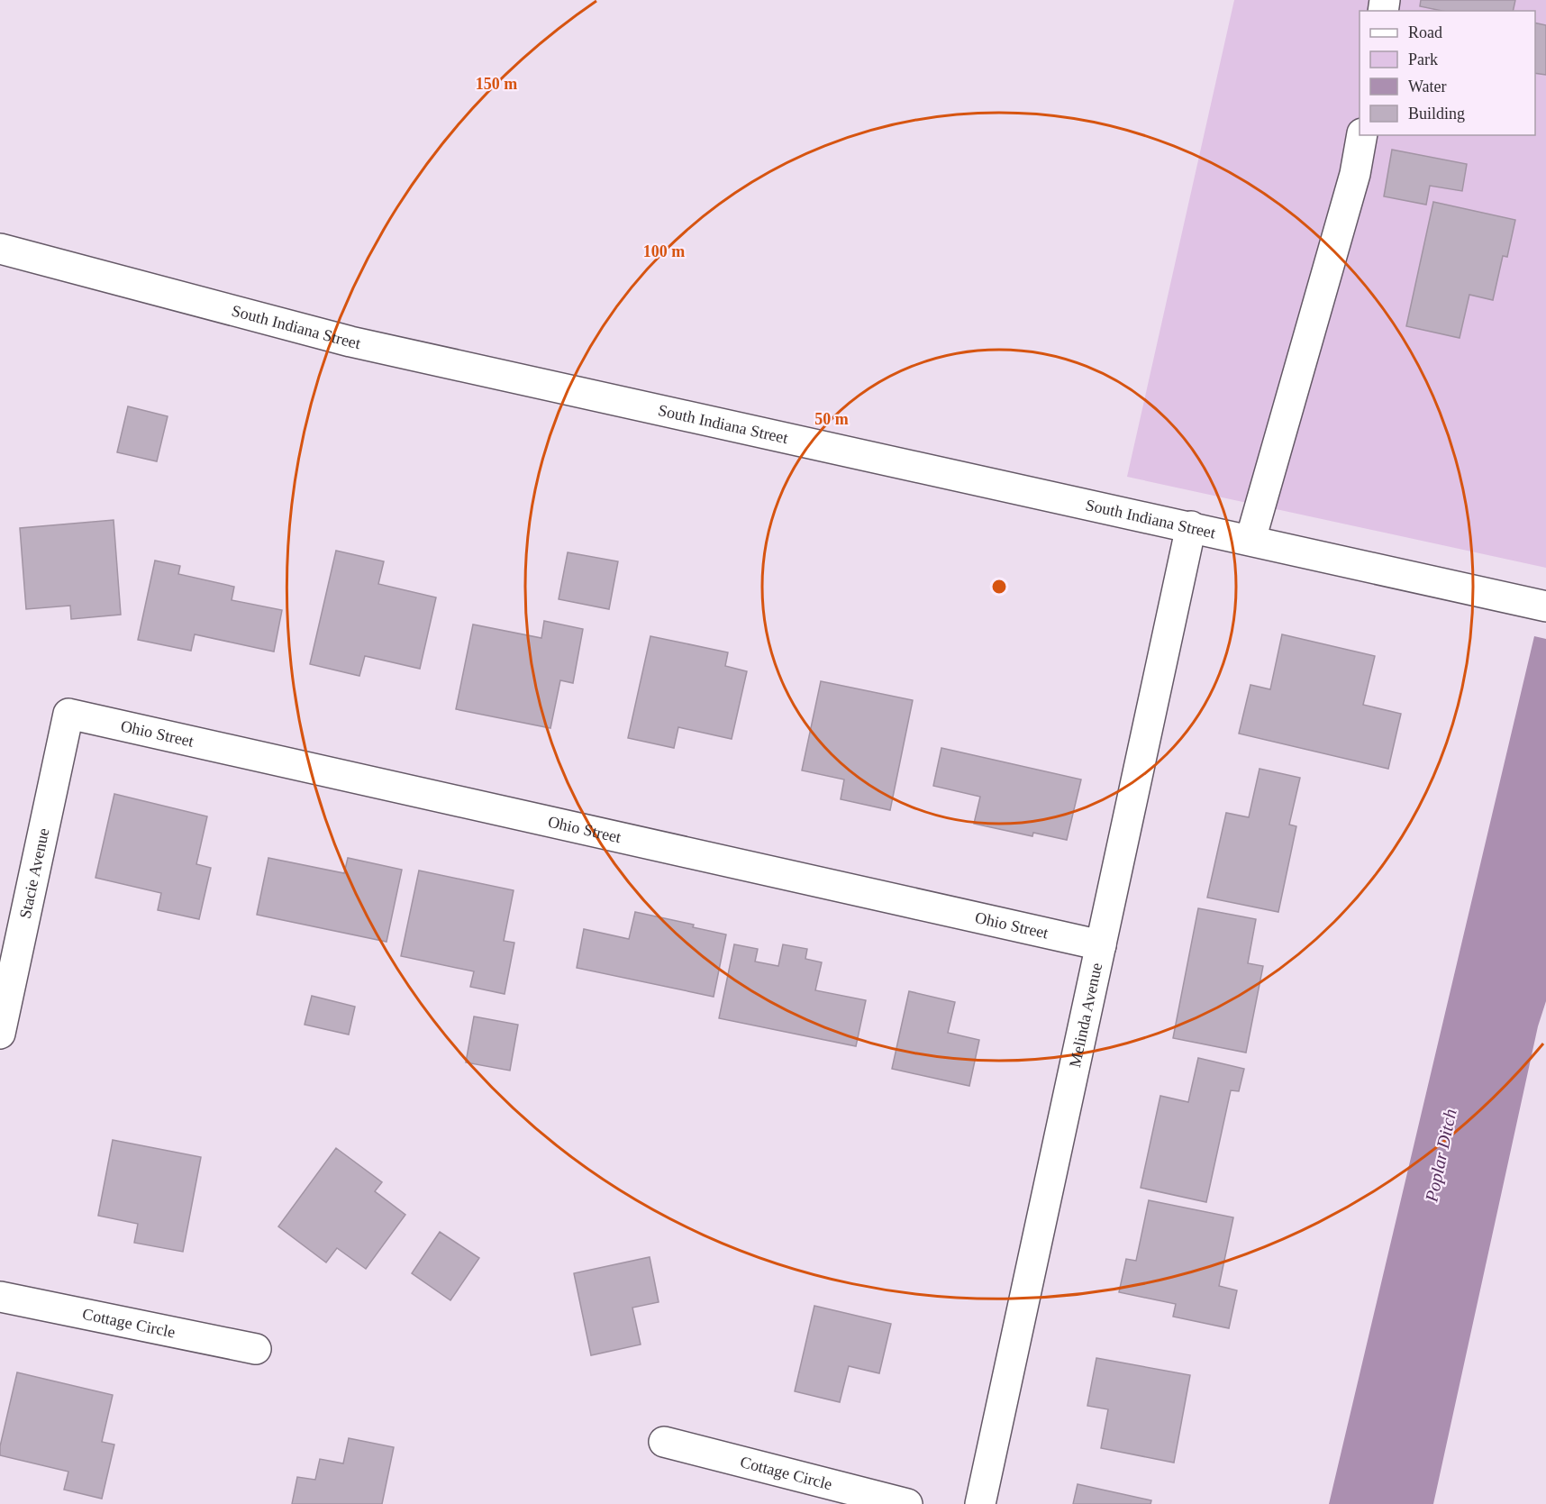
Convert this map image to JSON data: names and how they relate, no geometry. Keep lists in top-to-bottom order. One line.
{"streets":{"street":["South Indiana Street","Ohio Street","Stacie Avenue","Melinda Avenue","Cottage Circle"]},"crossings":[["South Indiana Street","Melinda Avenue"],["Ohio Street","Stacie Avenue"],["Ohio Street","Melinda Avenue"]],"water":["Poplar Ditch"],"legend":["Road","Park","Water","Building"],"rings":["150 m","100 m","50 m"]}
